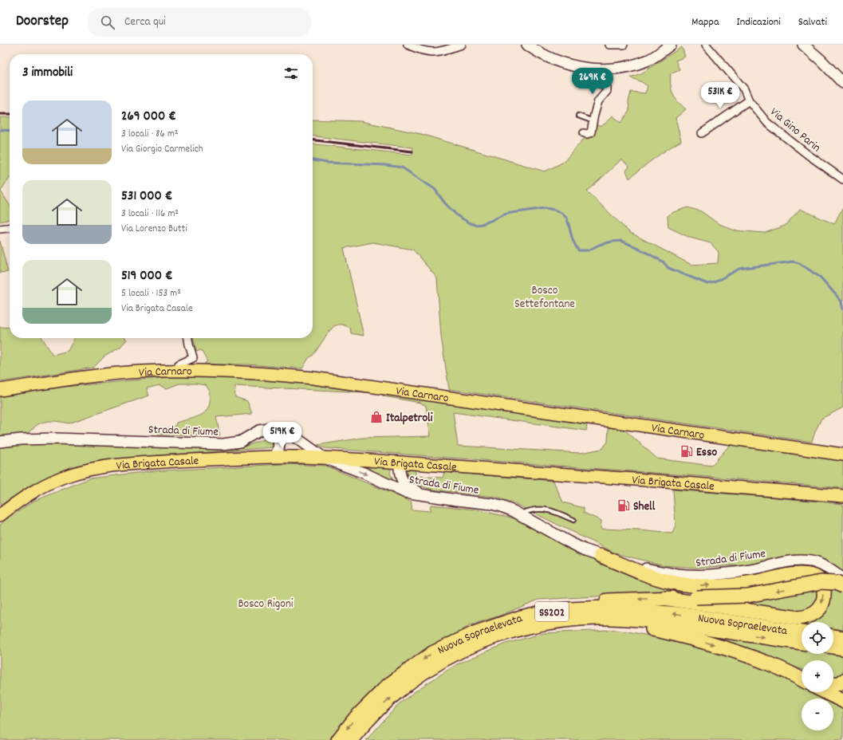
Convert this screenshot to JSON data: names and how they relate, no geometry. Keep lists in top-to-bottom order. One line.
{"streets":{"highway":["SS202","Nuova Sopraelevata"],"main road":["Via Carnaro","Strada di Fiume","Via Brigata Casale"],"street":["Via Gino Parin"]},"crossings":[["Strada di Fiume","Via Brigata Casale"]],"parks":["Bosco Settefontane","Bosco Rigoni"],"places":{"shop":["Italpetroli"],"fuel station":["Esso","Shell"]},"page":{"header":"Doorstep","search":"Cerca qui","nav":["Mappa","Indicazioni","Salvati"],"heading":"3 immobili","price":["269K €","531K €","519K €"],"list":[{"name":"269 000 €","note":"3 locali · 86 m² · Via Giorgio Carmelich"},{"name":"531 000 €","note":"3 locali · 116 m² · Via Lorenzo Butti"},{"name":"519 000 €","note":"5 locali · 153 m² · Via Brigata Casale"}],"map_buttons":["+","−"]}}
